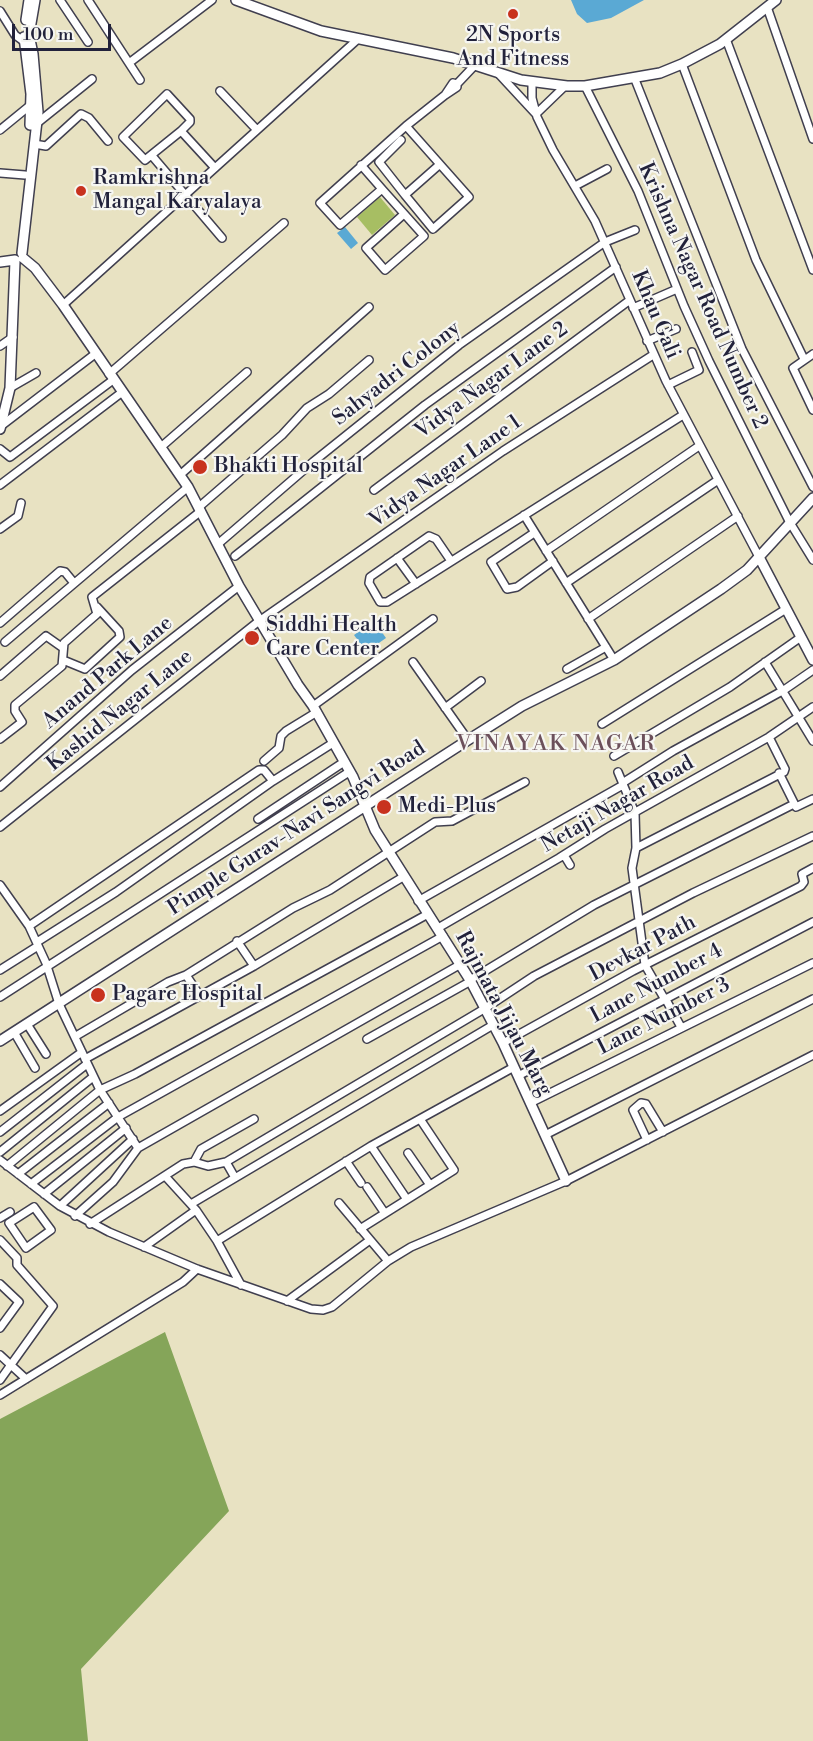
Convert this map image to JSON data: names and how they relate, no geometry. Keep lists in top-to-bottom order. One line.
{"streets":{"street":["Krishna Nagar Road Number 2","Khau Gali","Sahyadri Colony","Vidya Nagar Lane 2","Vidya Nagar Lane 1","Anand Park Lane","Kashid Nagar Lane","Netaji Nagar Road","Pimple Gurav-Navi Sangvi Road","Devkar Path","Lane Number 4","Rajmata Jijau Marg","Lane Number 3"]},"crossings":[["Krishna Nagar Road Number 2","Pimple Gurav-Navi Sangvi Road"],["Khau Gali","Sahyadri Colony"],["Khau Gali","Vidya Nagar Lane 2"],["Khau Gali","Vidya Nagar Lane 1"],["Khau Gali","Pimple Gurav-Navi Sangvi Road"],["Vidya Nagar Lane 1","Kashid Nagar Lane"],["Vidya Nagar Lane 1","Rajmata Jijau Marg"],["Kashid Nagar Lane","Rajmata Jijau Marg"],["Netaji Nagar Road","Rajmata Jijau Marg"],["Pimple Gurav-Navi Sangvi Road","Rajmata Jijau Marg"],["Devkar Path","Rajmata Jijau Marg"],["Lane Number 4","Rajmata Jijau Marg"],["Rajmata Jijau Marg","Lane Number 3"]],"districts":["VINAYAK NAGAR"],"places":["2N Sports And Fitness","Ramkrishna Mangal Karyalaya","Bhakti Hospital","Siddhi Health Care Center","Medi-Plus","Pagare Hospital"],"scale_bar":"100 m"}
